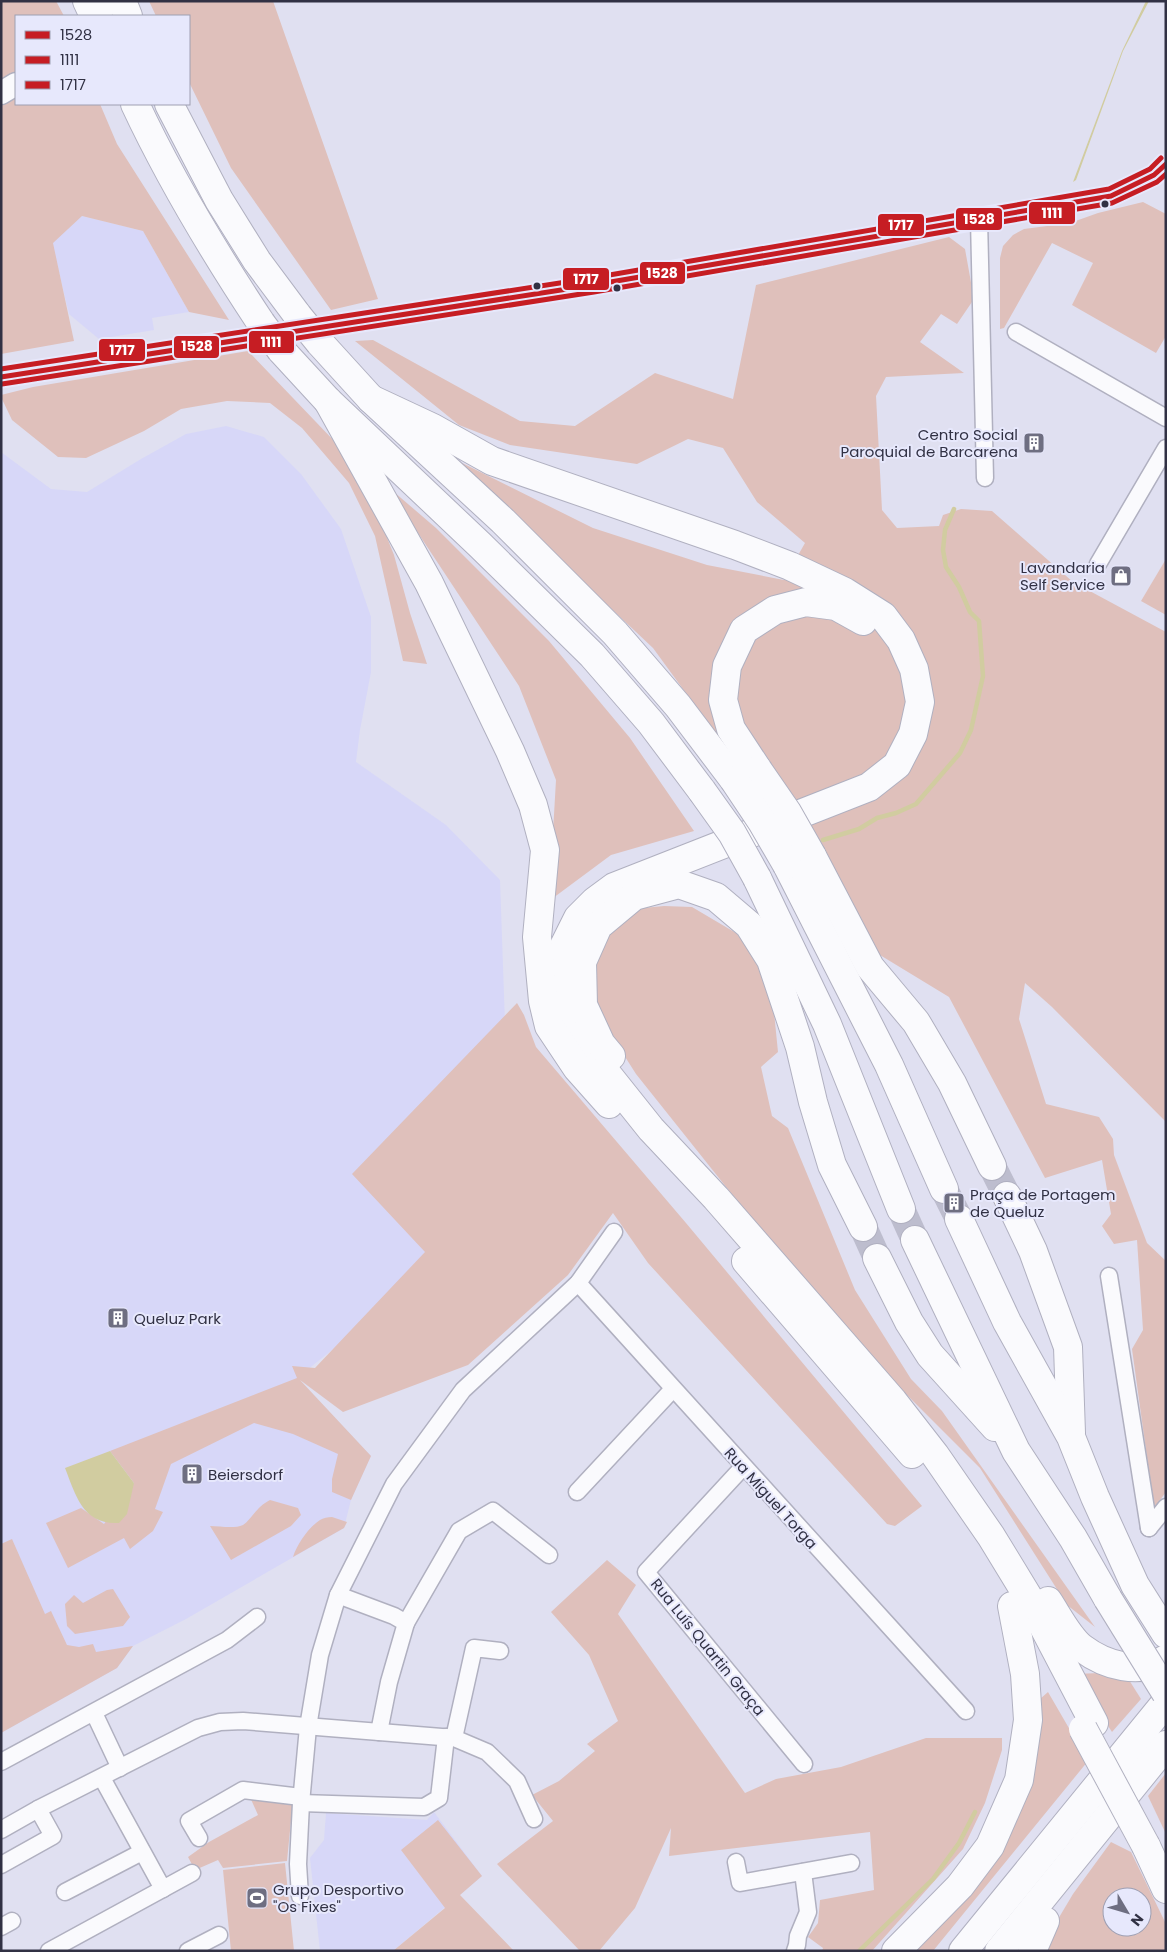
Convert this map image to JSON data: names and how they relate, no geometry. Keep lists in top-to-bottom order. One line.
{"streets":{"street":["Rua Miguel Torga","Rua Luís Quartin Graça"]},"crossings":[["Rua Miguel Torga","Rua Luís Quartin Graça"]],"places":{"building":["Centro Social Paroquial de Barcarena","Praça de Portagem de Queluz","Queluz Park","Beiersdorf"],"shop":["Lavandaria Self Service"],"sports":["Grupo Desportivo \"Os Fixes\""]},"lines":["transit line 1717","transit line 1528","transit line 1111"],"legend":["1528","1111","1717"],"north":"bottom right"}
